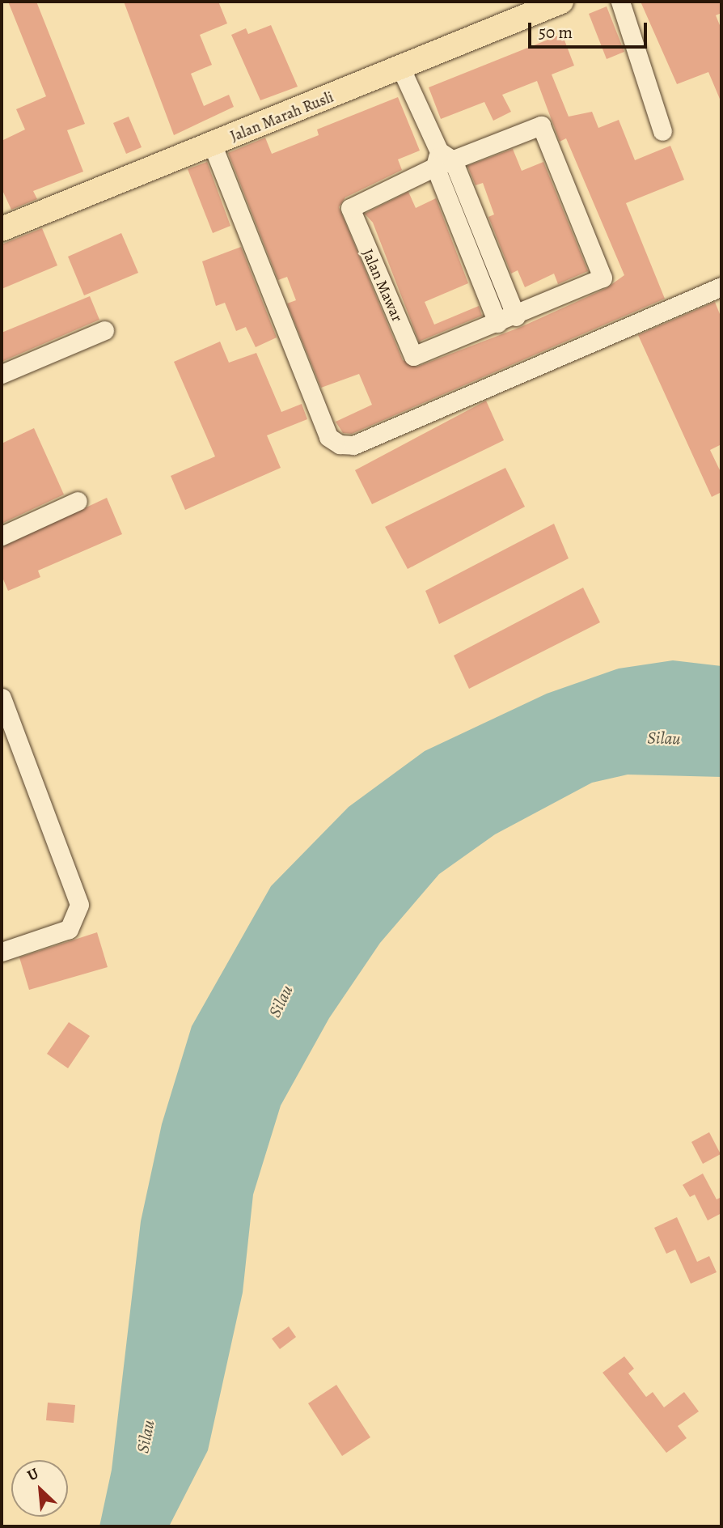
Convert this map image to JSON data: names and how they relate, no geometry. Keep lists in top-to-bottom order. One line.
{"streets":{"main road":["Jalan Marah Rusli"],"street":["Jalan Mawar"]},"water":["Silau"],"scale_bar":"50 m","north":"top left"}
